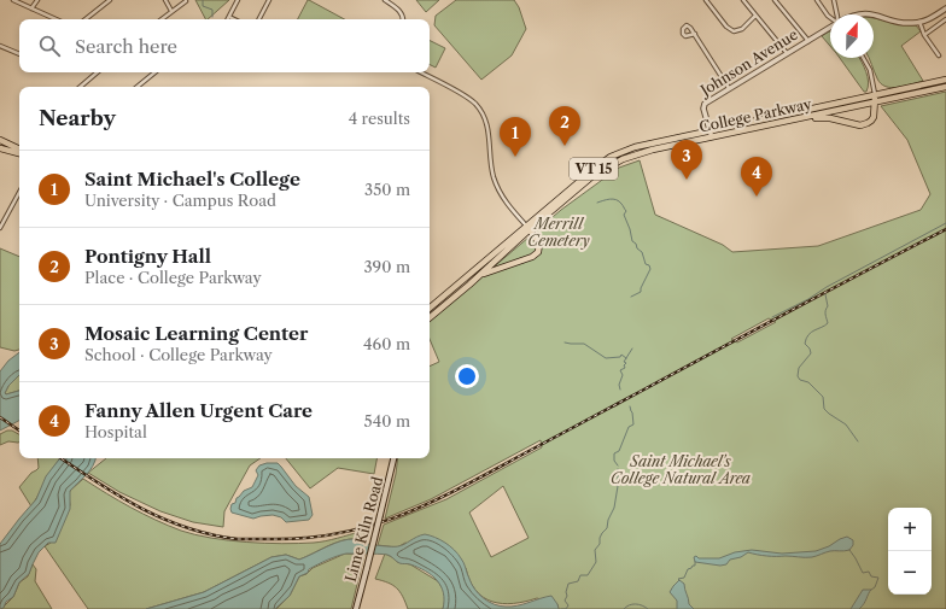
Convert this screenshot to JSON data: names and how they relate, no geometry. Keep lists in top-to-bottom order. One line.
{"streets":{"main road":["College Parkway","VT 15","Lime Kiln Road"],"street":["Johnson Avenue"]},"crossings":[["Johnson Avenue","College Parkway"]],"parks":["Merrill Cemetery","Saint Michael's College Natural Area"],"north":"top","page":{"search":"Search here","heading":["Nearby","4 results"],"pins":["2","1","3","4"],"list":[{"mark":"1","name":"Saint Michael's College","note":"University · Campus Road","value":"350 m"},{"mark":"2","name":"Pontigny Hall","note":"Place · College Parkway","value":"390 m"},{"mark":"3","name":"Mosaic Learning Center","note":"School · College Parkway","value":"460 m"},{"mark":"4","name":"Fanny Allen Urgent Care","note":"Hospital","value":"540 m"}],"map_buttons":["+","−"]}}
